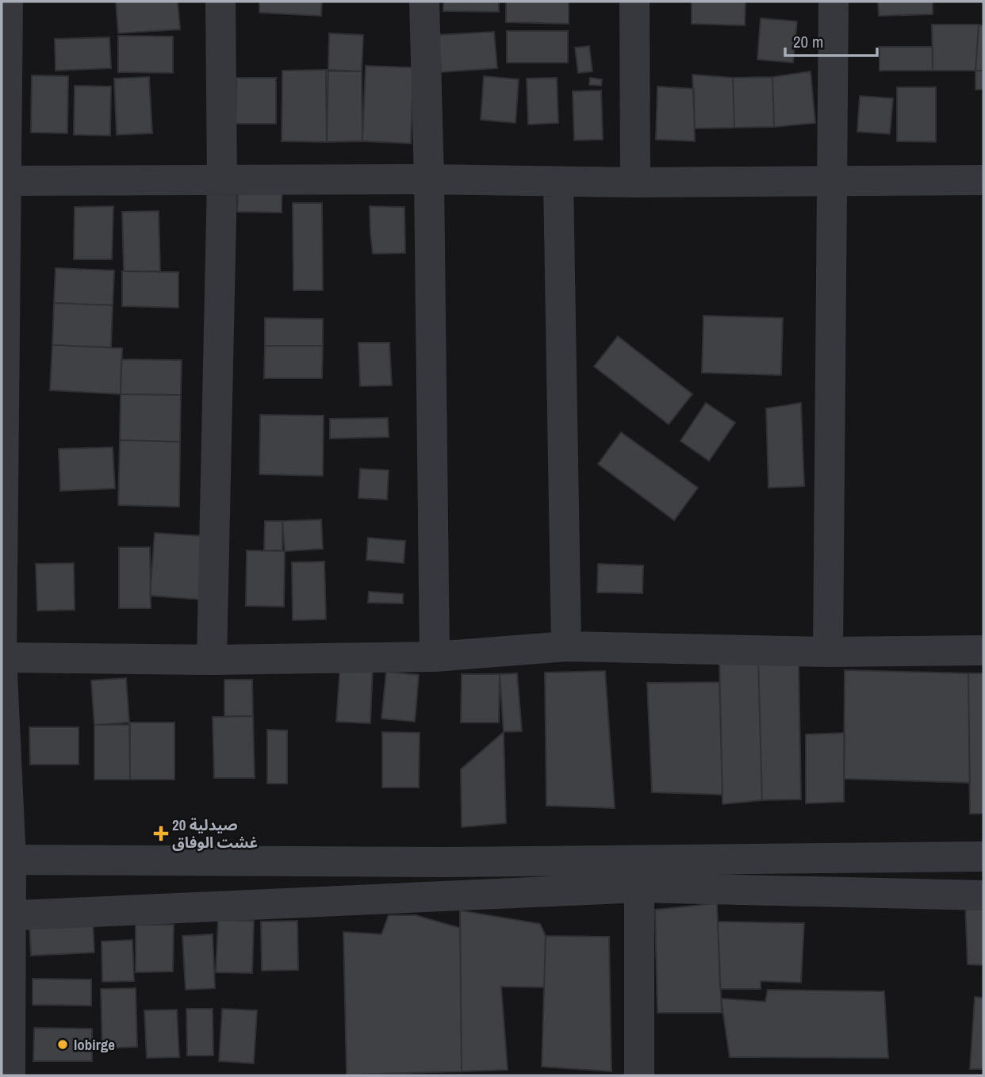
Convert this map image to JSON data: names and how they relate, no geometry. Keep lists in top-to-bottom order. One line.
{"places":{"health":["صيدلية 20 غشت الوفاق"],"other":["lobirge"]},"scale_bar":"20 m"}
